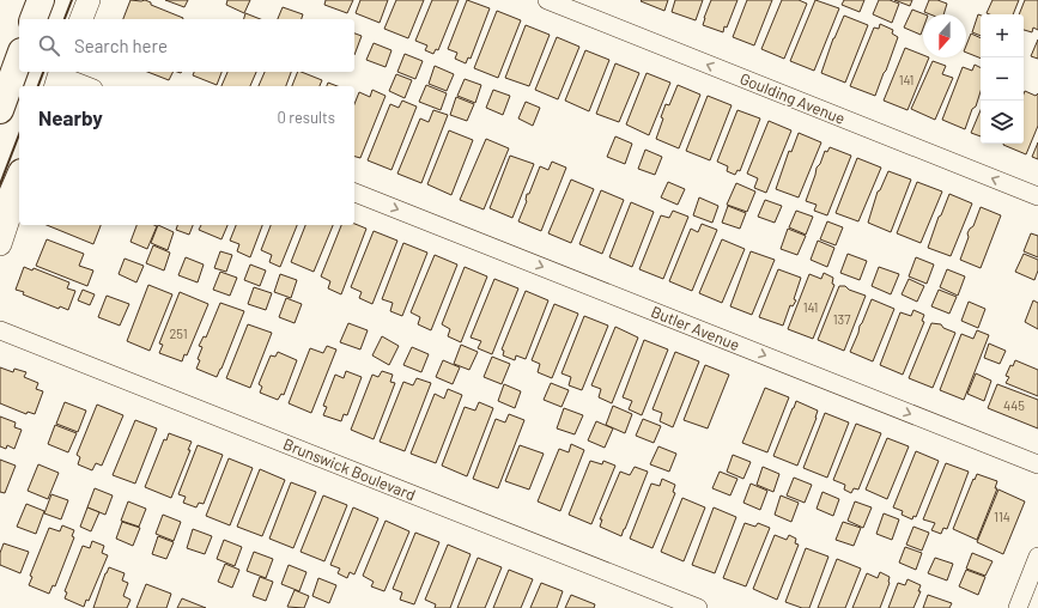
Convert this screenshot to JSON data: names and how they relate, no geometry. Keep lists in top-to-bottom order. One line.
{"streets":{"street":["Goulding Avenue","Butler Avenue","Brunswick Boulevard"]},"one_way":["Goulding Avenue","Butler Avenue"],"house_numbers":["141","141","137","251","445","114"],"north":"bottom","page":{"map_buttons":["+","−"],"search":"Search here","heading":["Nearby","0 results"]}}
